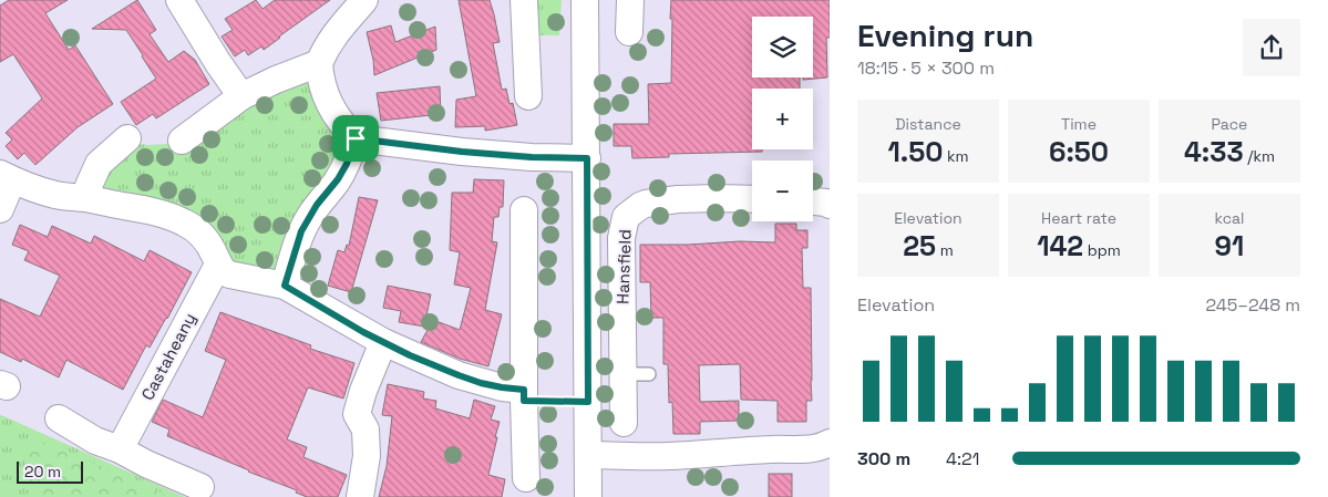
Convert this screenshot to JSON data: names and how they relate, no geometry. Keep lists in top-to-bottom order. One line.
{"streets":{"street":["Hansfield","Castaheany"]},"scale_bar":"20 m","page":{"heading":["Evening run","18:15 · 5 × 300 m"],"map_buttons":["+","−"],"stats":[["Distance","1.50 km"],["Time","6:50"],["Pace","4:33 /km"],["Elevation","25 m"],["Heart rate","142 bpm"],["kcal","91"]],"chart":["Elevation","245–248 m"],"list":[{"name":"300 m","note":"4:21"}],"scale":"20 m"}}
